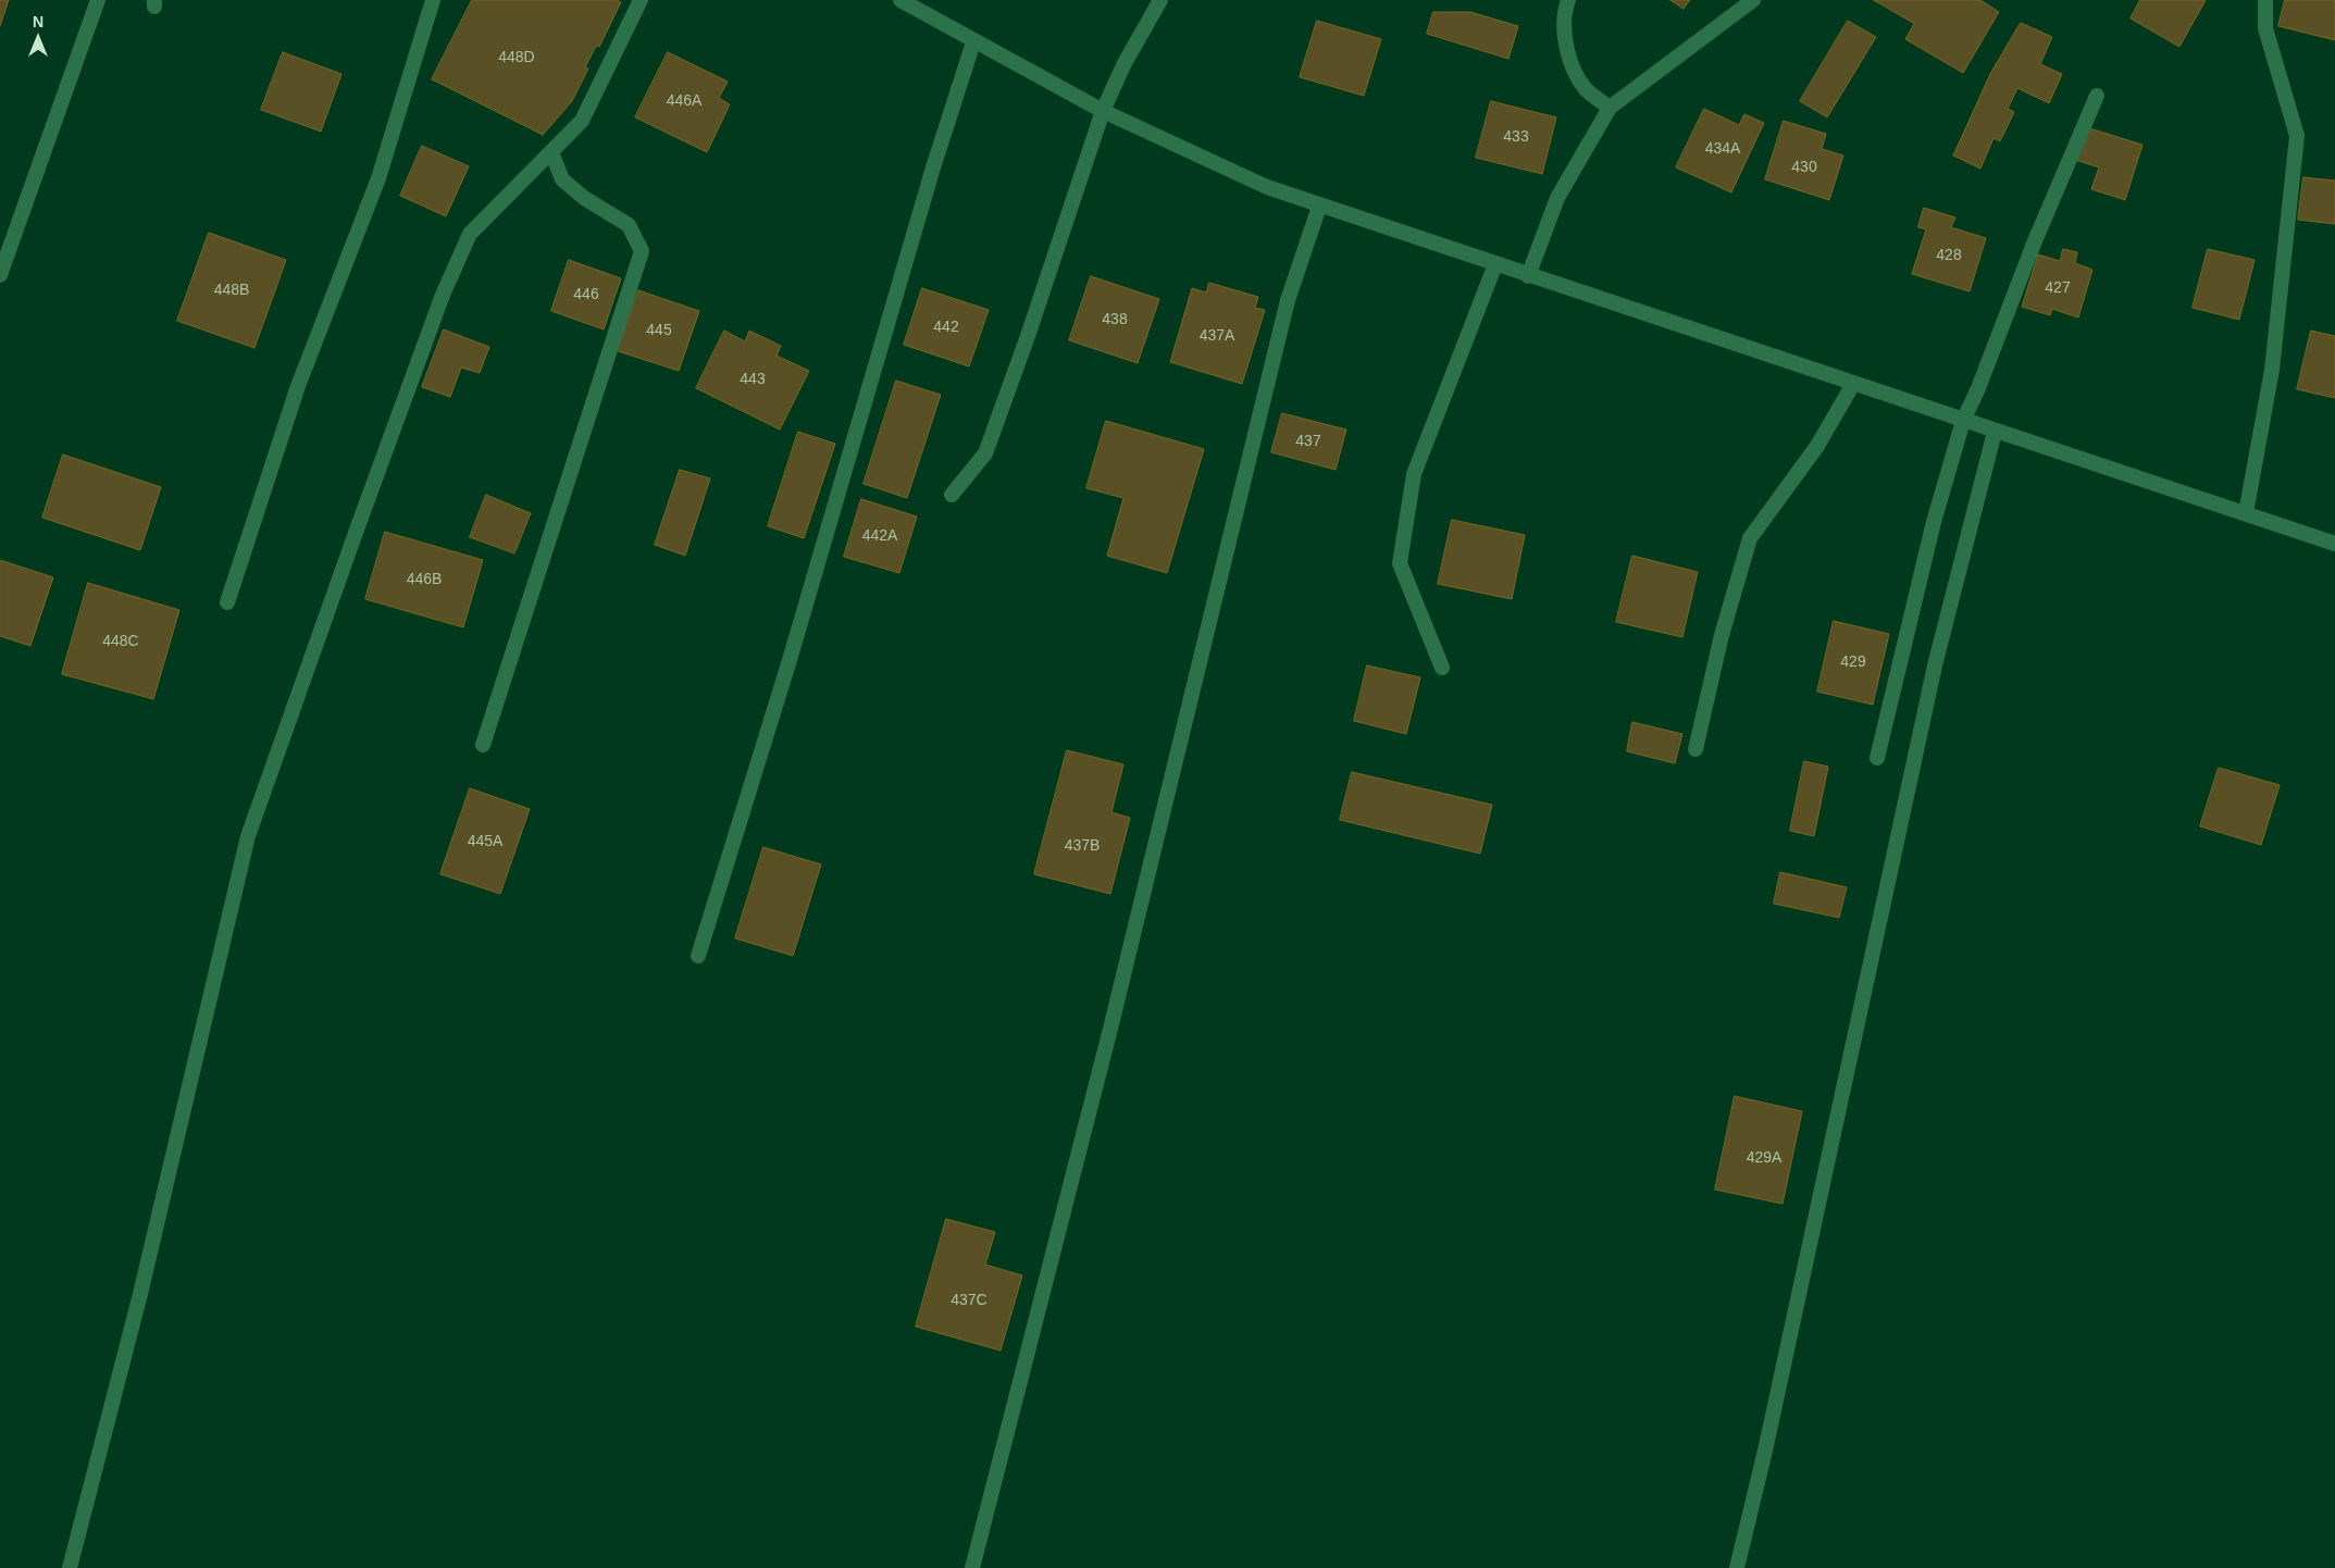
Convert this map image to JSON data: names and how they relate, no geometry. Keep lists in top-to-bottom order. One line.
{"house_numbers":["448D","446A","433","434A","430","428","427","448B","446","438","442","445","437A","443","437","442A","446B","448C","429","445A","437B","429A","437C"],"north":"top"}
